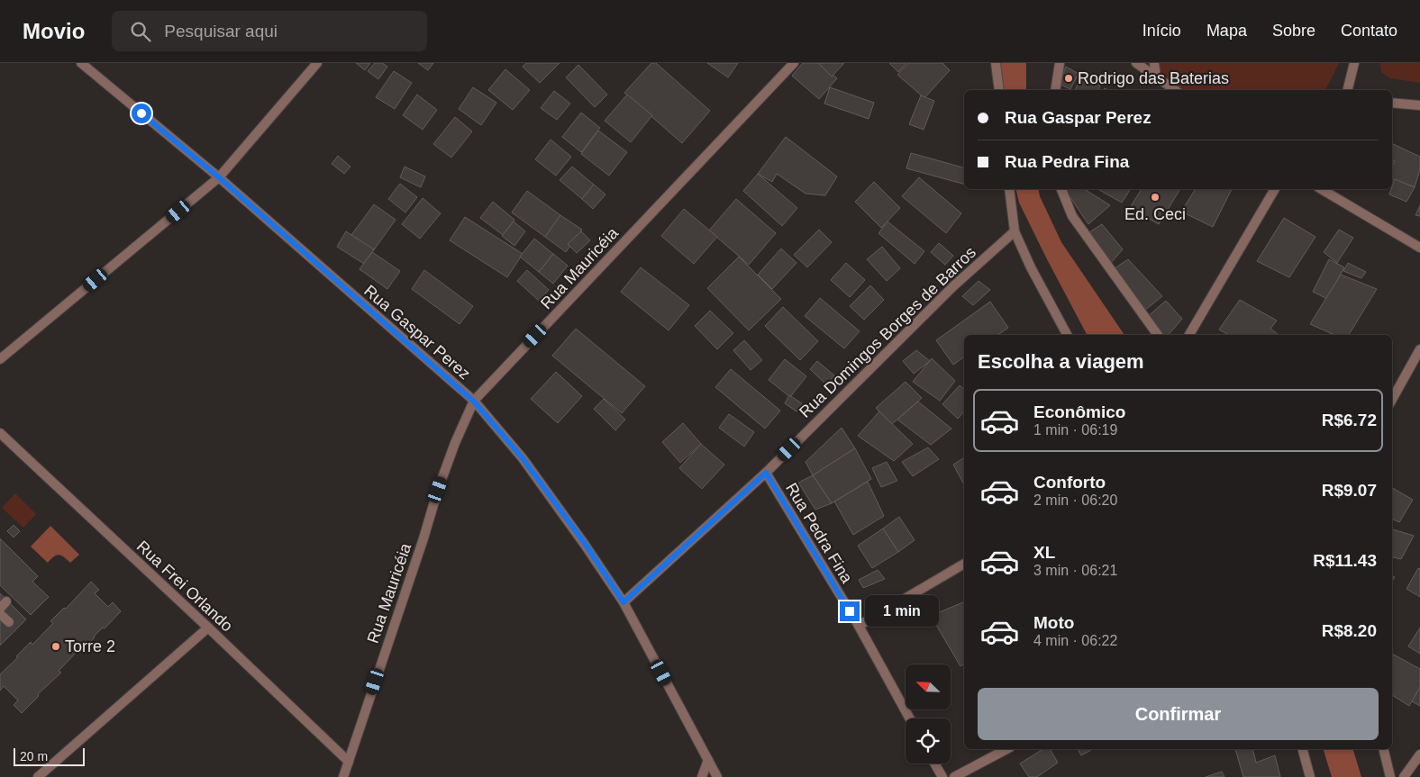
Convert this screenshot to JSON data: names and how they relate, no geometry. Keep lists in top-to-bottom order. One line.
{"streets":{"street":["Rua Mauricéia","Rua Gaspar Perez","Rua Domingos Borges de Barros","Rua Pedra Fina","Rua Frei Orlando"]},"crossings":[["Rua Mauricéia","Rua Gaspar Perez"],["Rua Mauricéia","Rua Frei Orlando"],["Rua Gaspar Perez","Rua Domingos Borges de Barros"],["Rua Domingos Borges de Barros","Rua Pedra Fina"]],"places":["Rodrigo das Baterias","Ed. Ceci","Torre 2"],"scale_bar":"20 m","north":"top left","page":{"header":"Movio","search":"Pesquisar aqui","nav":["Início","Mapa","Sobre","Contato"],"banner":["Rua Gaspar Perez","Rua Pedra Fina"],"heading":"Escolha a viagem","list":[{"name":"Econômico","note":"1 min · 06:19","value":"R$6.72"},{"name":"Conforto","note":"2 min · 06:20","value":"R$9.07"},{"name":"XL","note":"3 min · 06:21","value":"R$11.43"},{"name":"Moto","note":"4 min · 06:22","value":"R$8.20"}],"bubble":"1 min","buttons":"Confirmar","scale":"20 m"}}
